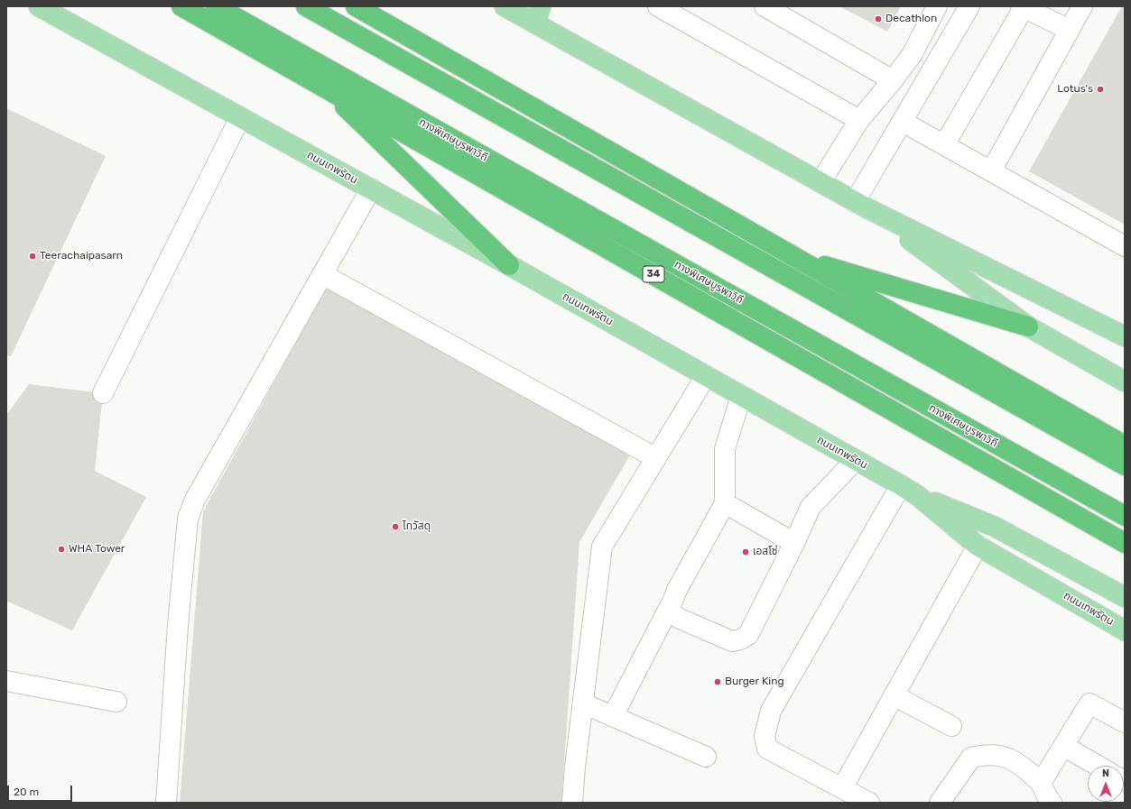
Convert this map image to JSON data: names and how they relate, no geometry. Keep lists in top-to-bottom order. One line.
{"streets":{"highway":["ทางพิเศษบูรพาวิถี","34"],"main road":["ถนนเทพรัตน"]},"places":["Decathlon","Lotus's","Teerachaipasarn","ไทวัสดุ","WHA Tower","เอสโซ่","Burger King"],"scale_bar":"20 m","north":"top"}
